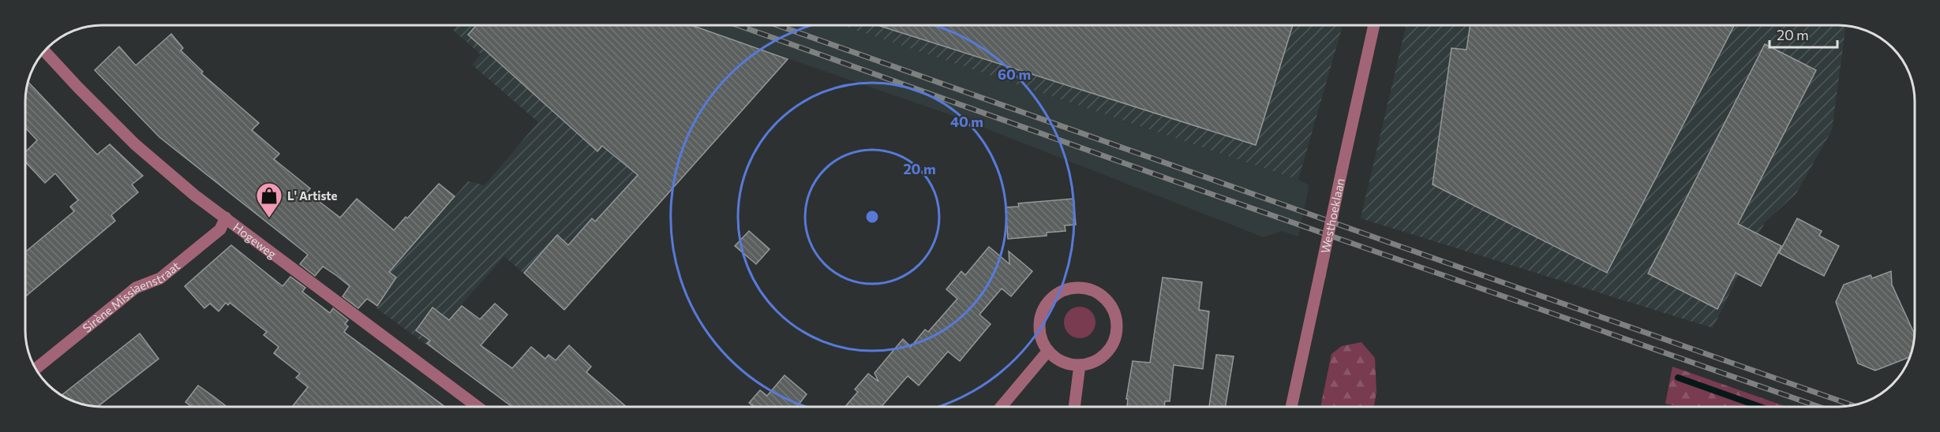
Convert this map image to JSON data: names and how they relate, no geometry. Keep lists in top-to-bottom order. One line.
{"streets":{"street":["Westhoeklaan","Hogeweg","Sirène Missiaenstraat"]},"crossings":[["Hogeweg","Sirène Missiaenstraat"]],"places":{"shop":["L' Artiste"]},"scale_bar":"20 m","rings":["60 m","40 m","20 m"]}
